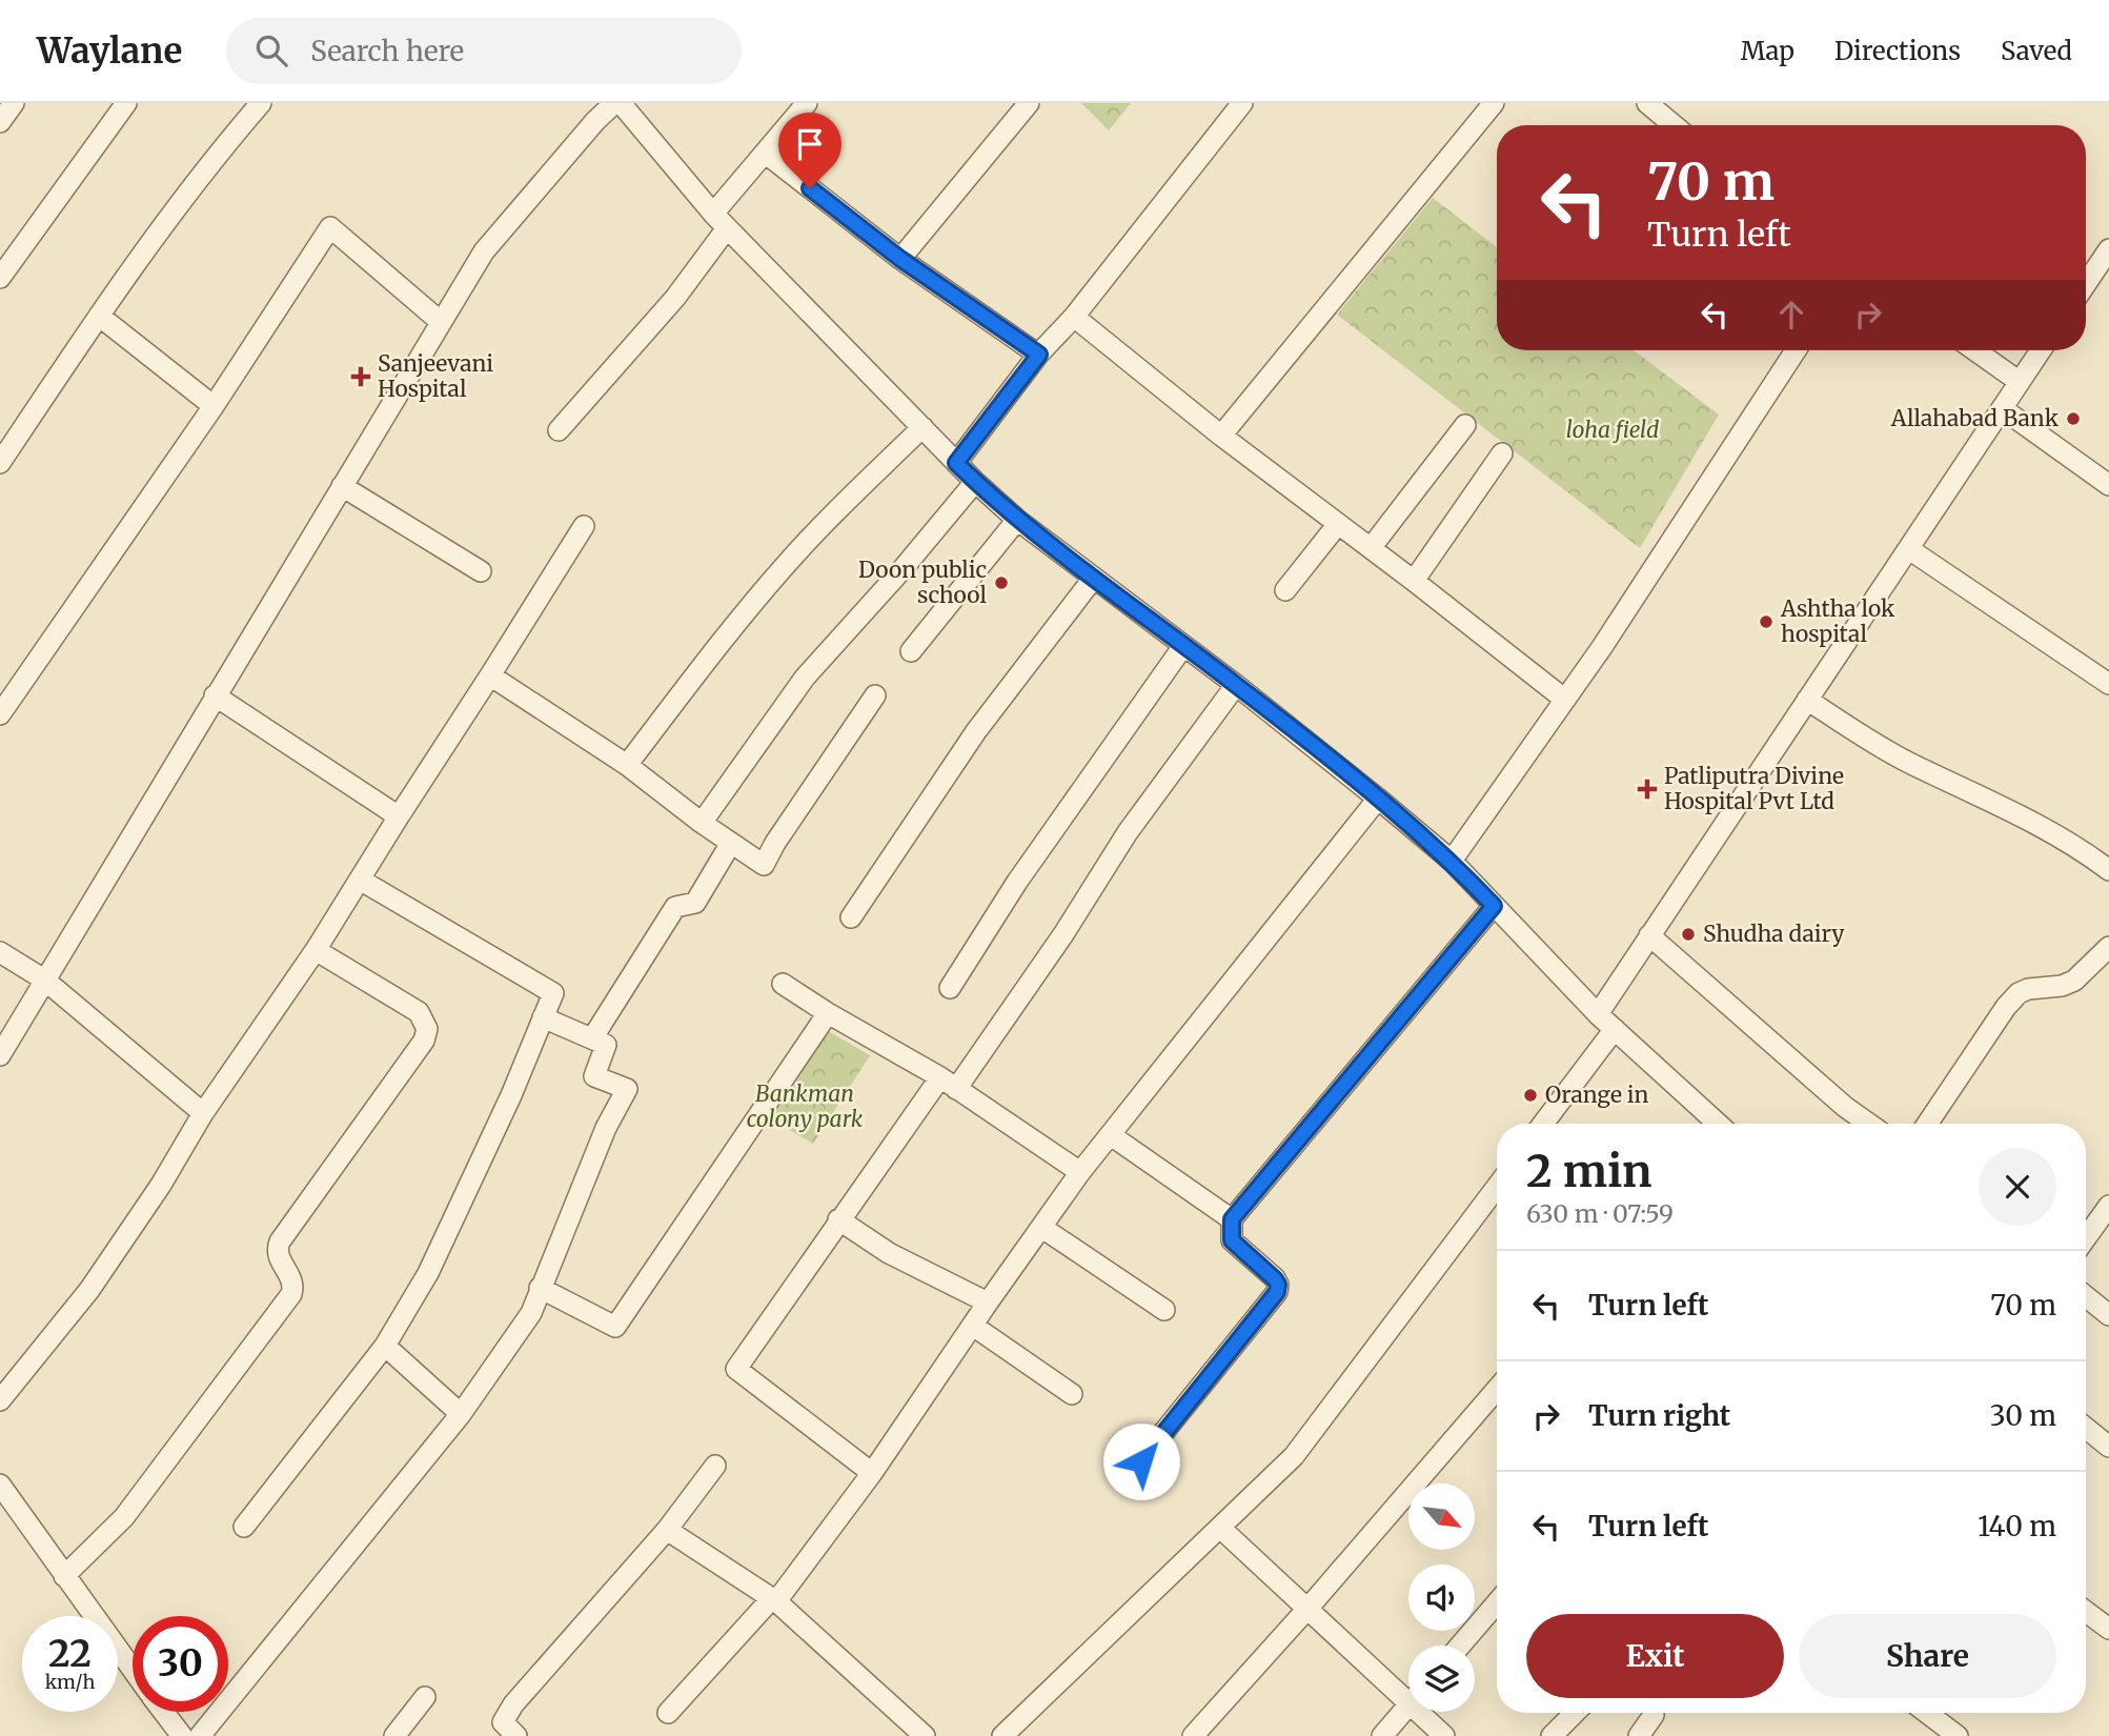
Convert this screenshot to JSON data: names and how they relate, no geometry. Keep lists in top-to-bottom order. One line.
{"parks":["loha field","Bankman colony park"],"places":{"health":["Sanjeevani Hospital","Patliputra Divine Hospital Pvt Ltd"],"other":["Allahabad Bank","Doon public school","Ashtha lok hospital","Shudha dairy","Orange in"]},"north":"bottom right","page":{"header":"Waylane","search":"Search here","nav":["Map","Directions","Saved"],"turn":["70 m","Turn left"],"heading":["2 min","630 m · 07:59"],"list":[{"name":"Turn left","value":"70 m"},{"name":"Turn right","value":"30 m"},{"name":"Turn left","value":"140 m"}],"buttons":["Exit","Share"],"speed":"22 km/h","limit":"30"}}
